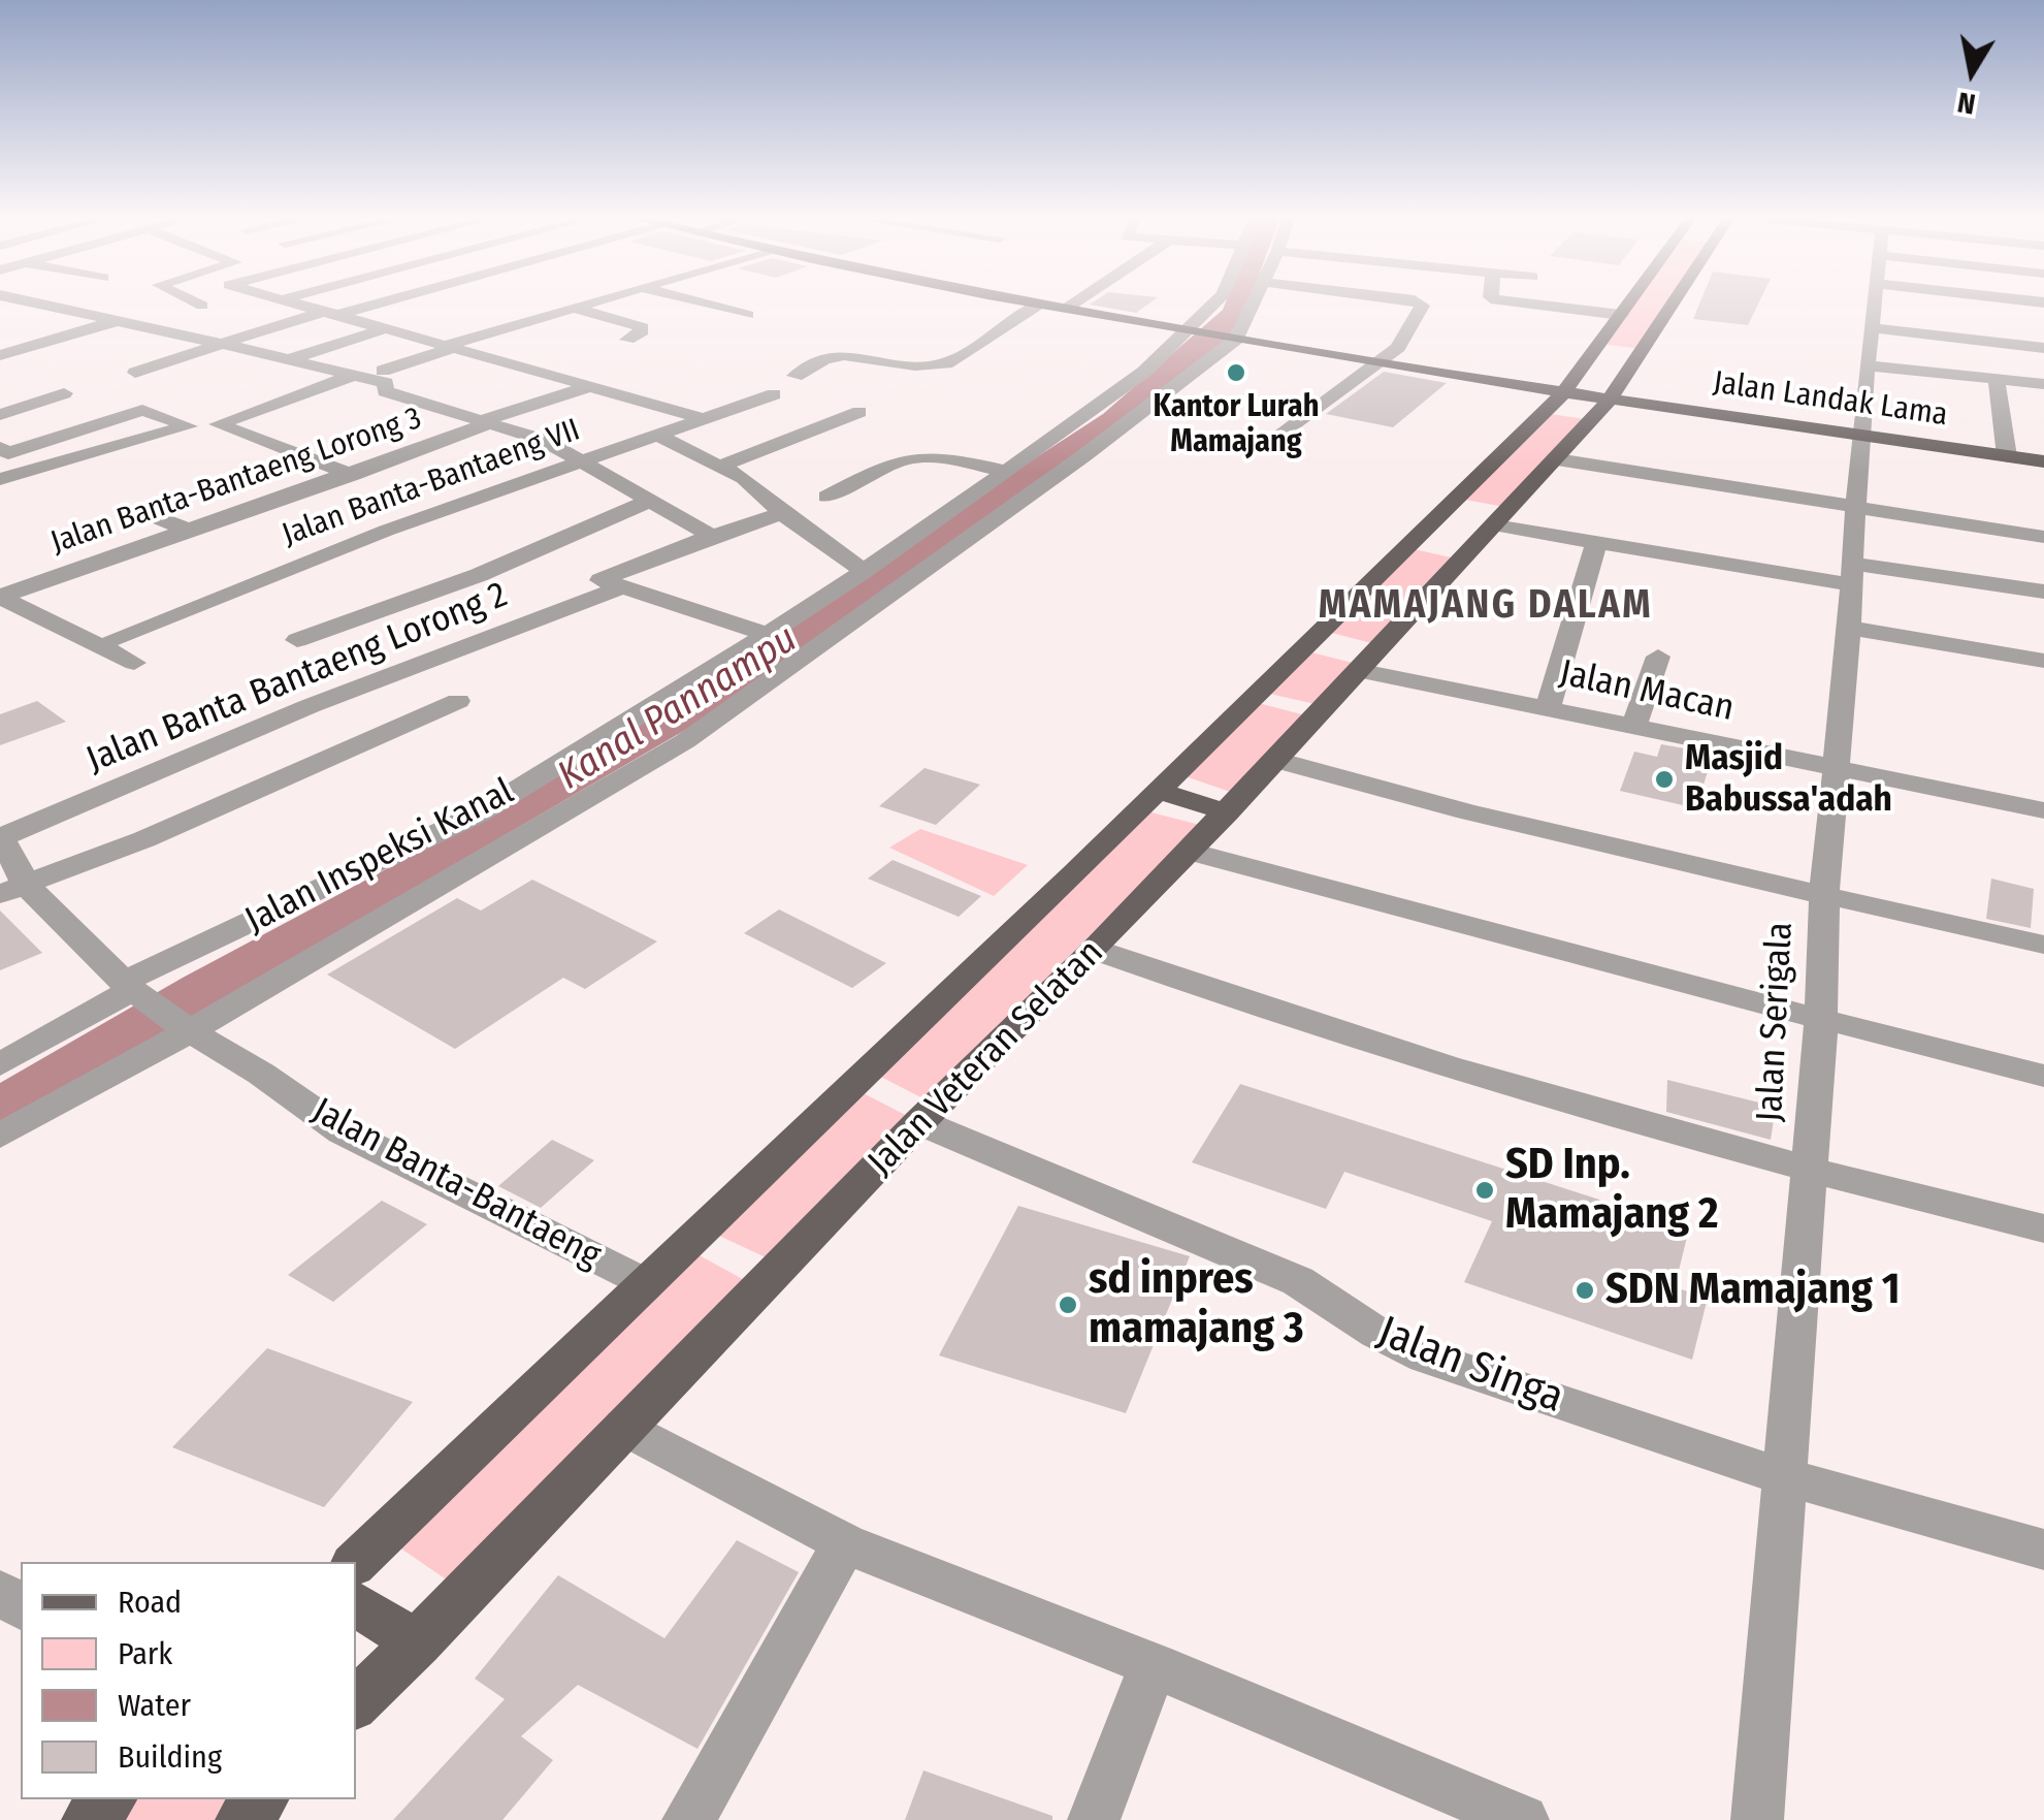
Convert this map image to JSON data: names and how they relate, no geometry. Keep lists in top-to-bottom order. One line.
{"streets":{"main road":["Jalan Landak Lama","Jalan Veteran Selatan"],"street":["Jalan Banta-Bantaeng Lorong 3","Jalan Banta-Bantaeng VII","Jalan Banta Bantaeng Lorong 2","Jalan Macan","Jalan Inspeksi Kanal","Jalan Serigala","Jalan Banta-Bantaeng","Jalan Singa"]},"crossings":[["Jalan Landak Lama","Jalan Serigala"],["Jalan Landak Lama","Jalan Veteran Selatan"],["Jalan Banta Bantaeng Lorong 2","Jalan Banta-Bantaeng"],["Jalan Macan","Jalan Serigala"],["Jalan Macan","Jalan Veteran Selatan"],["Jalan Inspeksi Kanal","Jalan Banta-Bantaeng"],["Jalan Serigala","Jalan Singa"],["Jalan Veteran Selatan","Jalan Banta-Bantaeng"],["Jalan Veteran Selatan","Jalan Singa"]],"districts":["MAMAJANG DALAM"],"water":["Kanal Pannampu"],"places":["Kantor Lurah Mamajang","Masjid Babussa'adah","SD Inp. Mamajang 2","SDN Mamajang 1","sd inpres mamajang 3"],"legend":["Road","Park","Water","Building"],"north":"bottom"}
